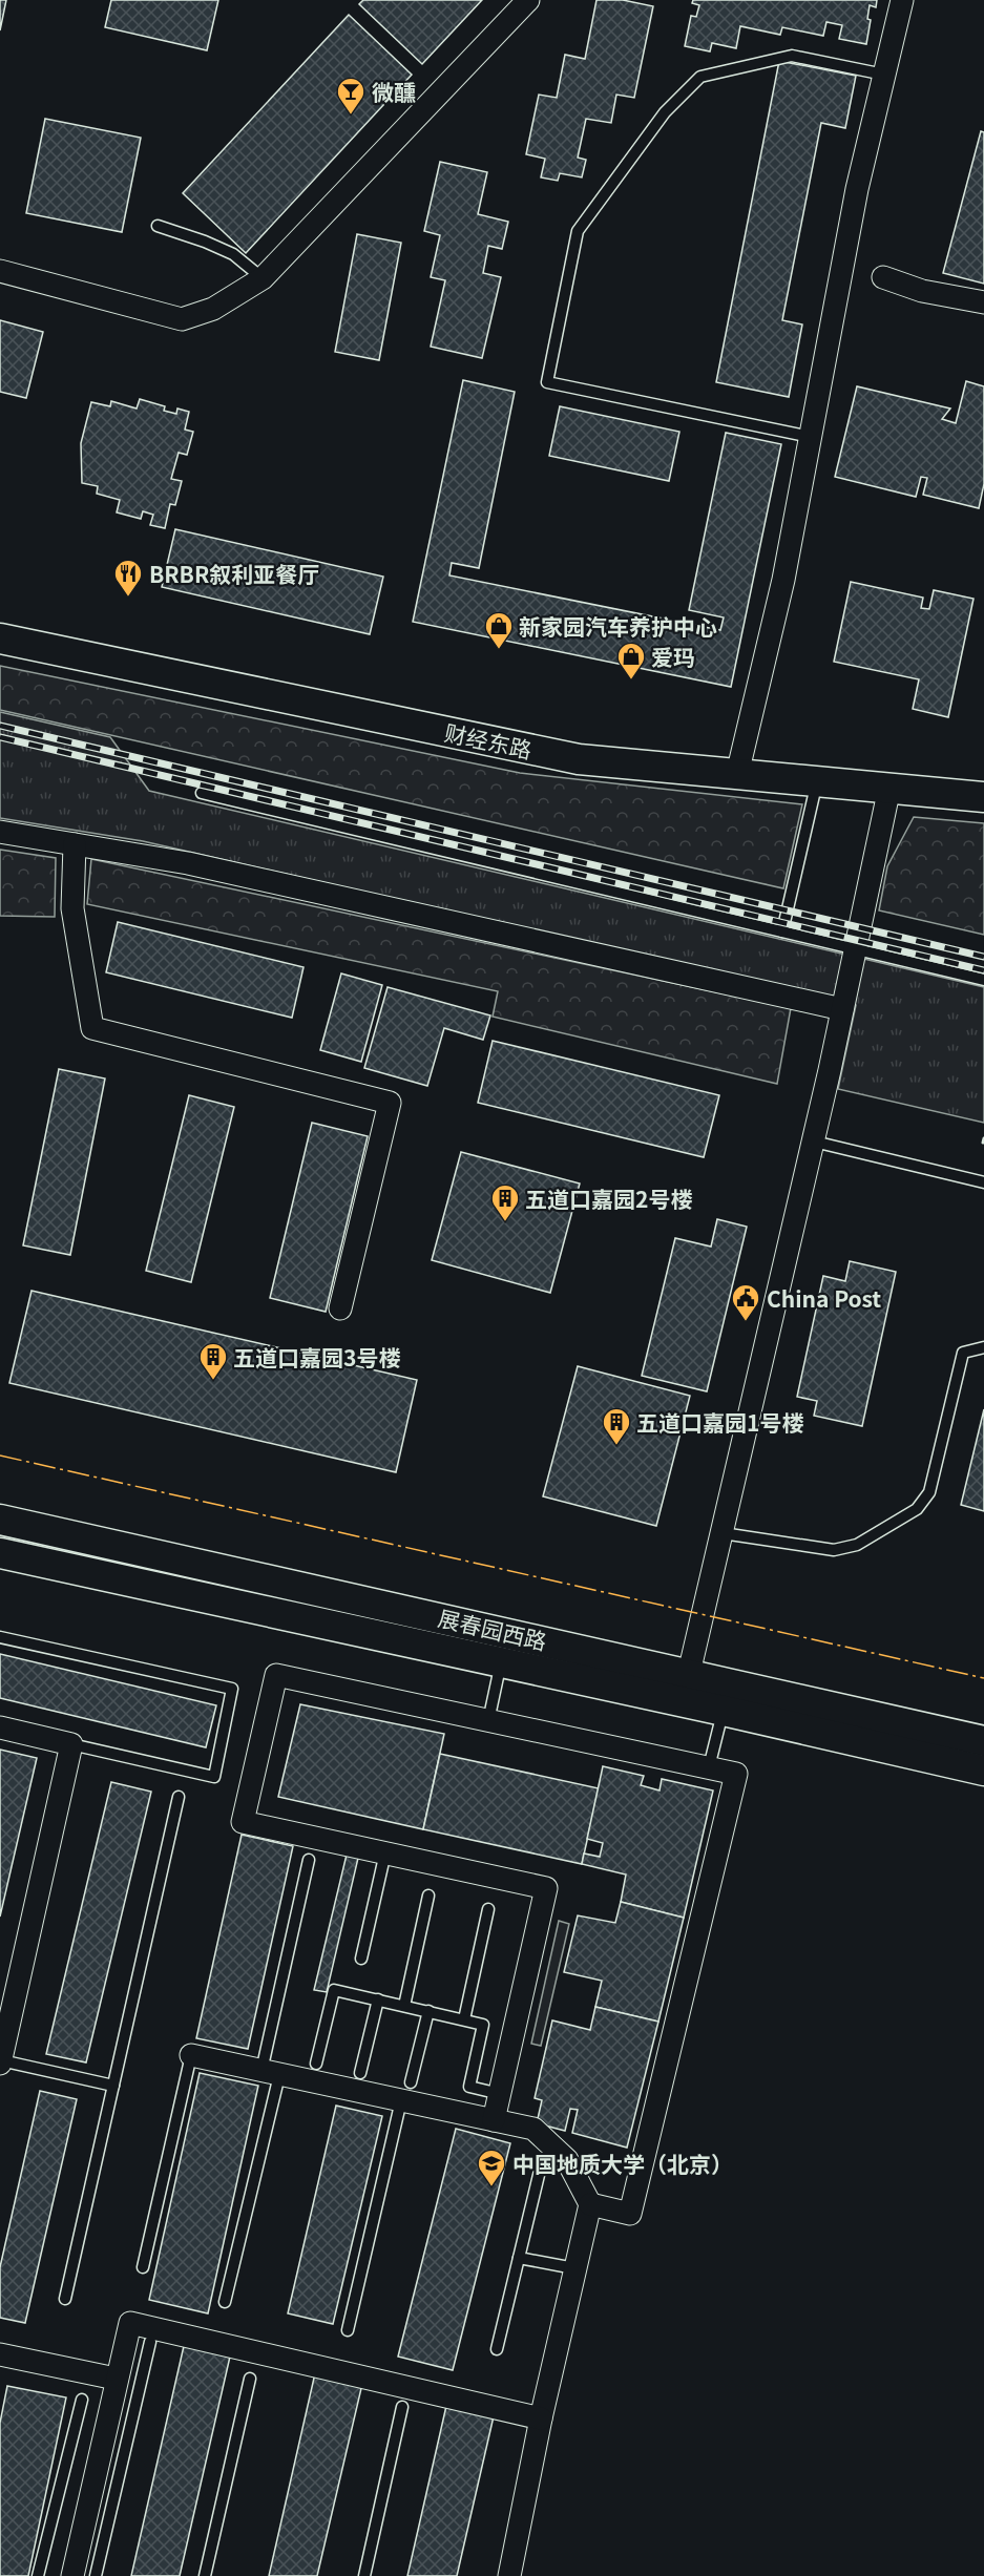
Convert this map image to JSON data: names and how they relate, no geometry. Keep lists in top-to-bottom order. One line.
{"streets":{"main road":["财经东路","展春园西路"]},"places":{"bar":["微醺"],"restaurant":["BRBR叙利亚餐厅"],"shop":["新家园汽车养护中心","爱玛"],"building":["五道口嘉园2号楼","五道口嘉园3号楼","五道口嘉园1号楼"],"public building":["China Post"],"school or university":["中国地质大学（北京）"]}}
